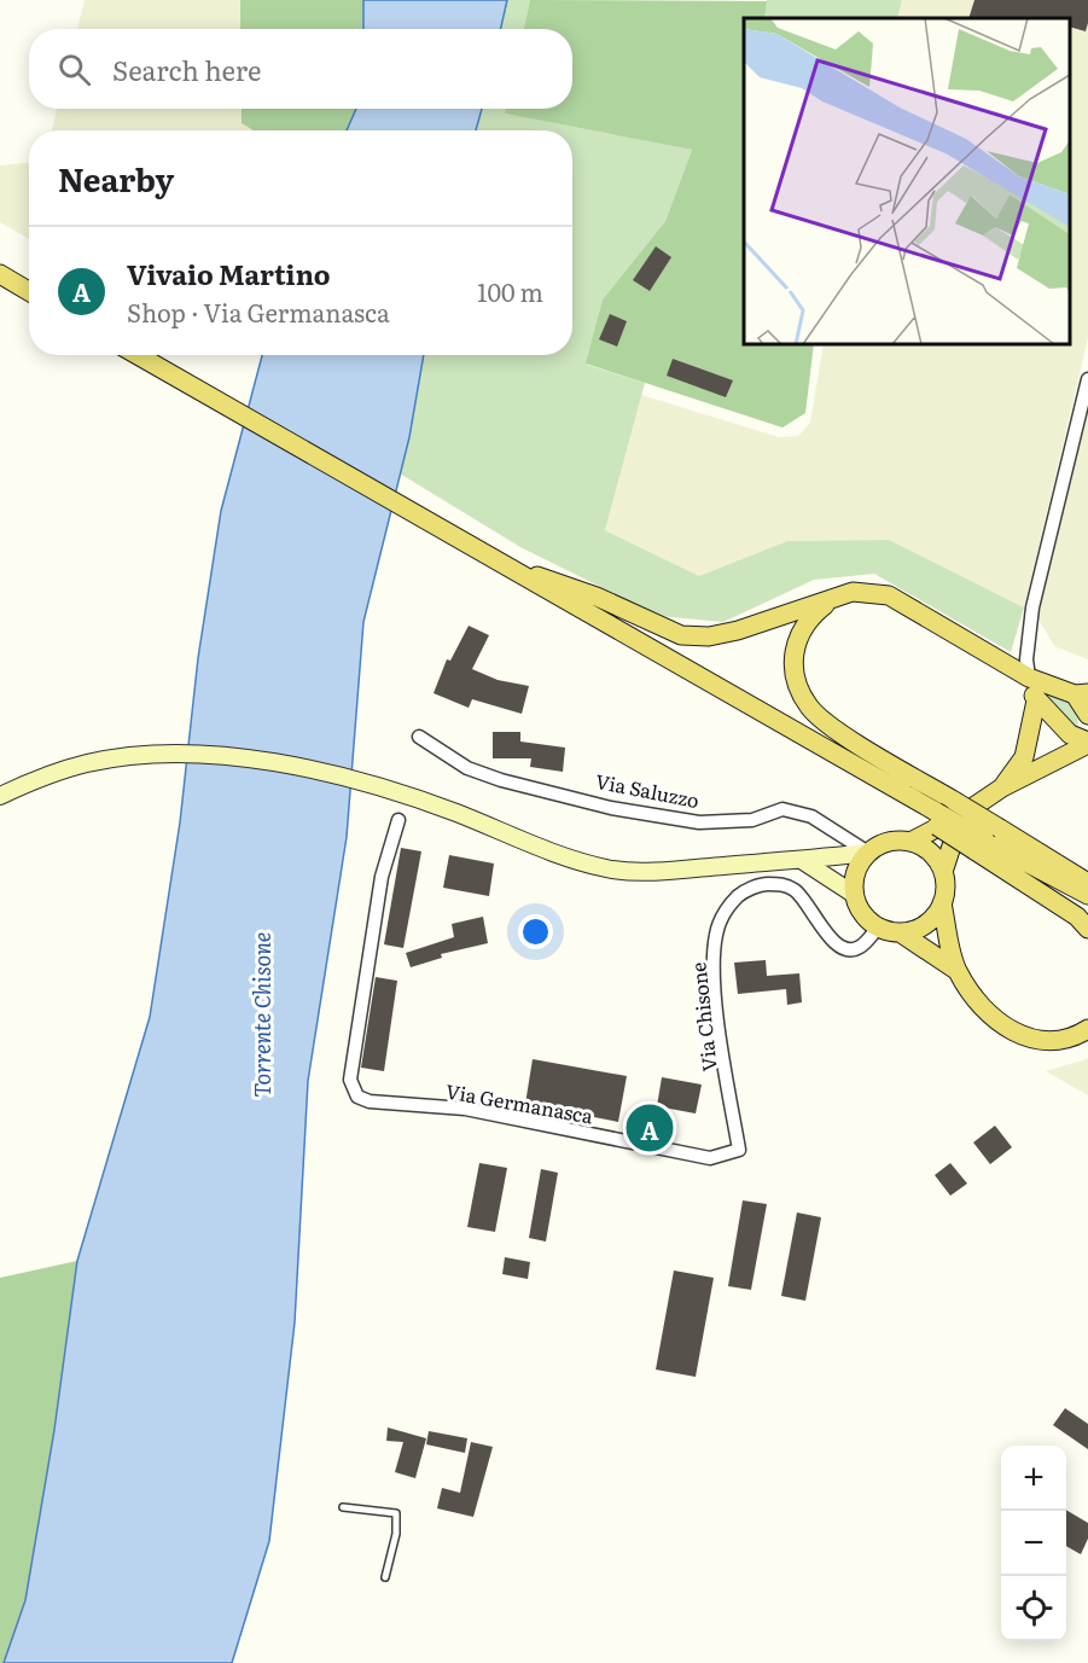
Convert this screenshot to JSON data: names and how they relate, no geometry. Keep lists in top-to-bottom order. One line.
{"streets":{"street":["Via Saluzzo","Via Chisone","Via Germanasca"]},"crossings":[["Via Saluzzo","Via Chisone"],["Via Chisone","Via Germanasca"]],"water":["Torrente Chisone"],"page":{"search":"Search here","heading":"Nearby","list":[{"mark":"A","name":"Vivaio Martino","note":"Shop · Via Germanasca","value":"100 m"}],"pins":"A","map_buttons":["+","−"]}}
